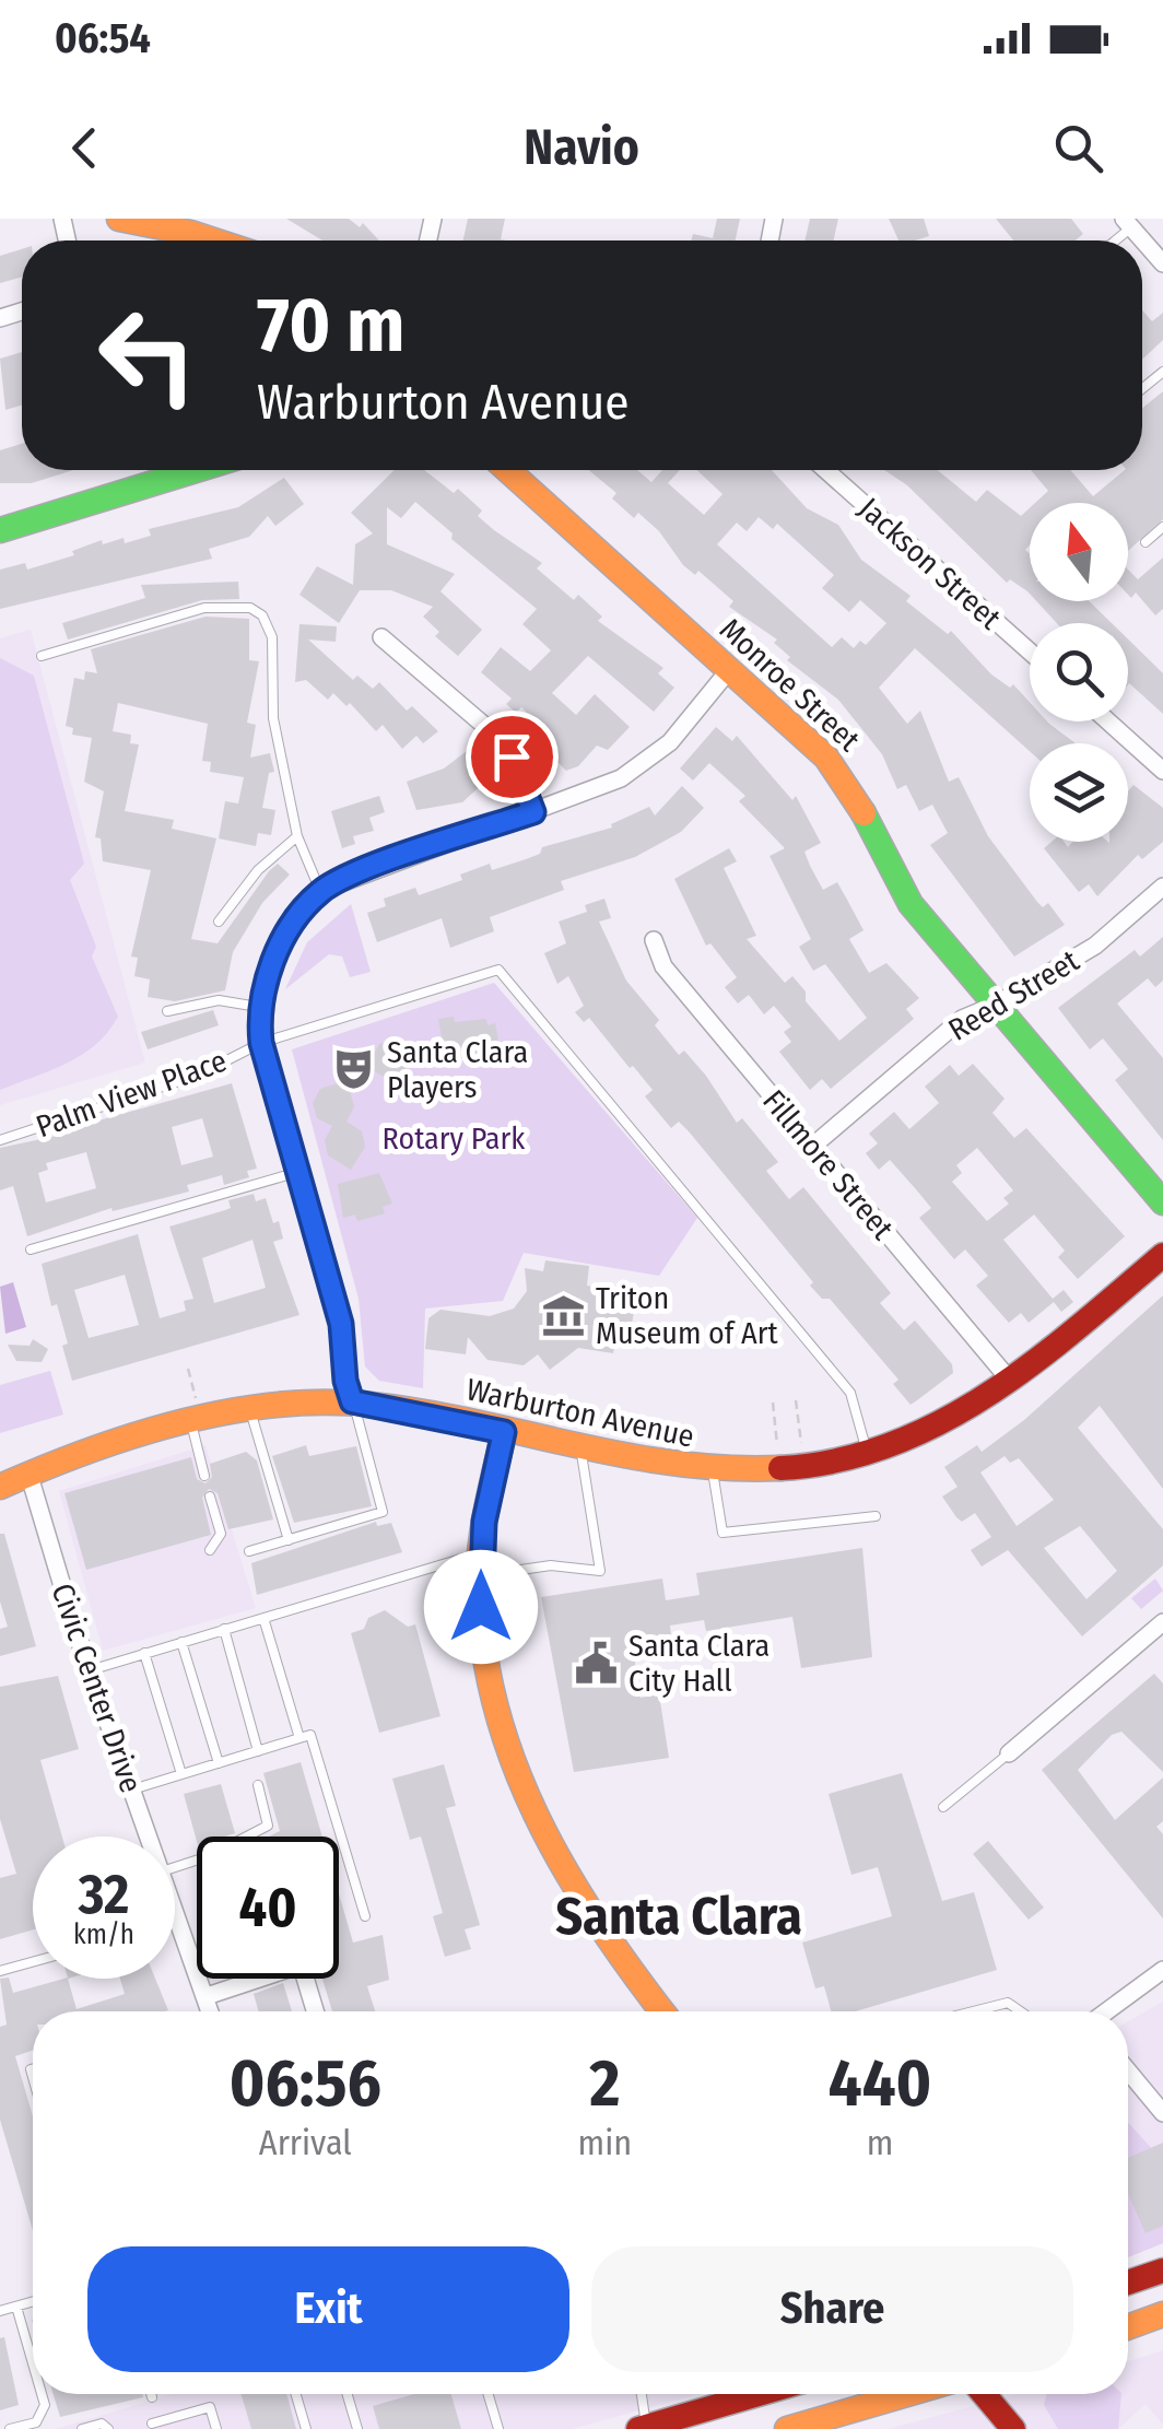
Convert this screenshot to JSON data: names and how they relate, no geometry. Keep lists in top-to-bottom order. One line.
{"streets":{"street":["Jackson Street","Monroe Street","Reed Street","Fillmore Street","Warburton Avenue","Civic Center Drive"],"lane":["Palm View Place"]},"crossings":[["Monroe Street","Reed Street"],["Reed Street","Fillmore Street"],["Palm View Place","Warburton Avenue"],["Fillmore Street","Warburton Avenue"],["Warburton Avenue","Civic Center Drive"]],"districts":["Santa Clara"],"parks":["Rotary Park"],"places":{"theatre":["Santa Clara Players"],"museum":["Triton Museum of Art"],"public building":["Santa Clara City Hall"]},"north":"top","page":{"status":"06:54","header":"Navio","turn":["70 m","Warburton Avenue"],"speed":"32 km/h","limit":"40","eta":["06:56","Arrival","2","min","440","m"],"buttons":["Exit","Share"]}}
